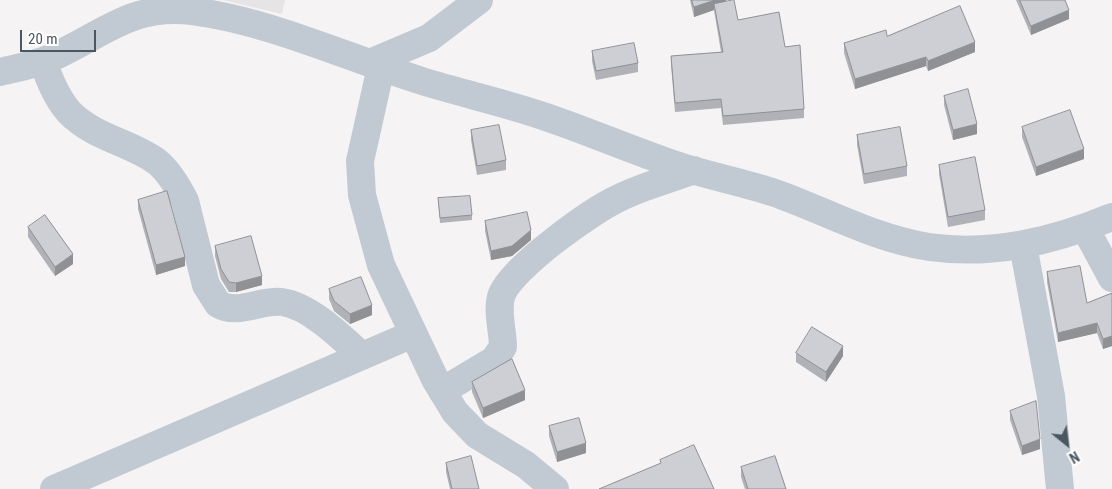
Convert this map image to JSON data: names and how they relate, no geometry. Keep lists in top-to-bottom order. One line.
{"scale_bar":"20 m","north":"bottom right"}
